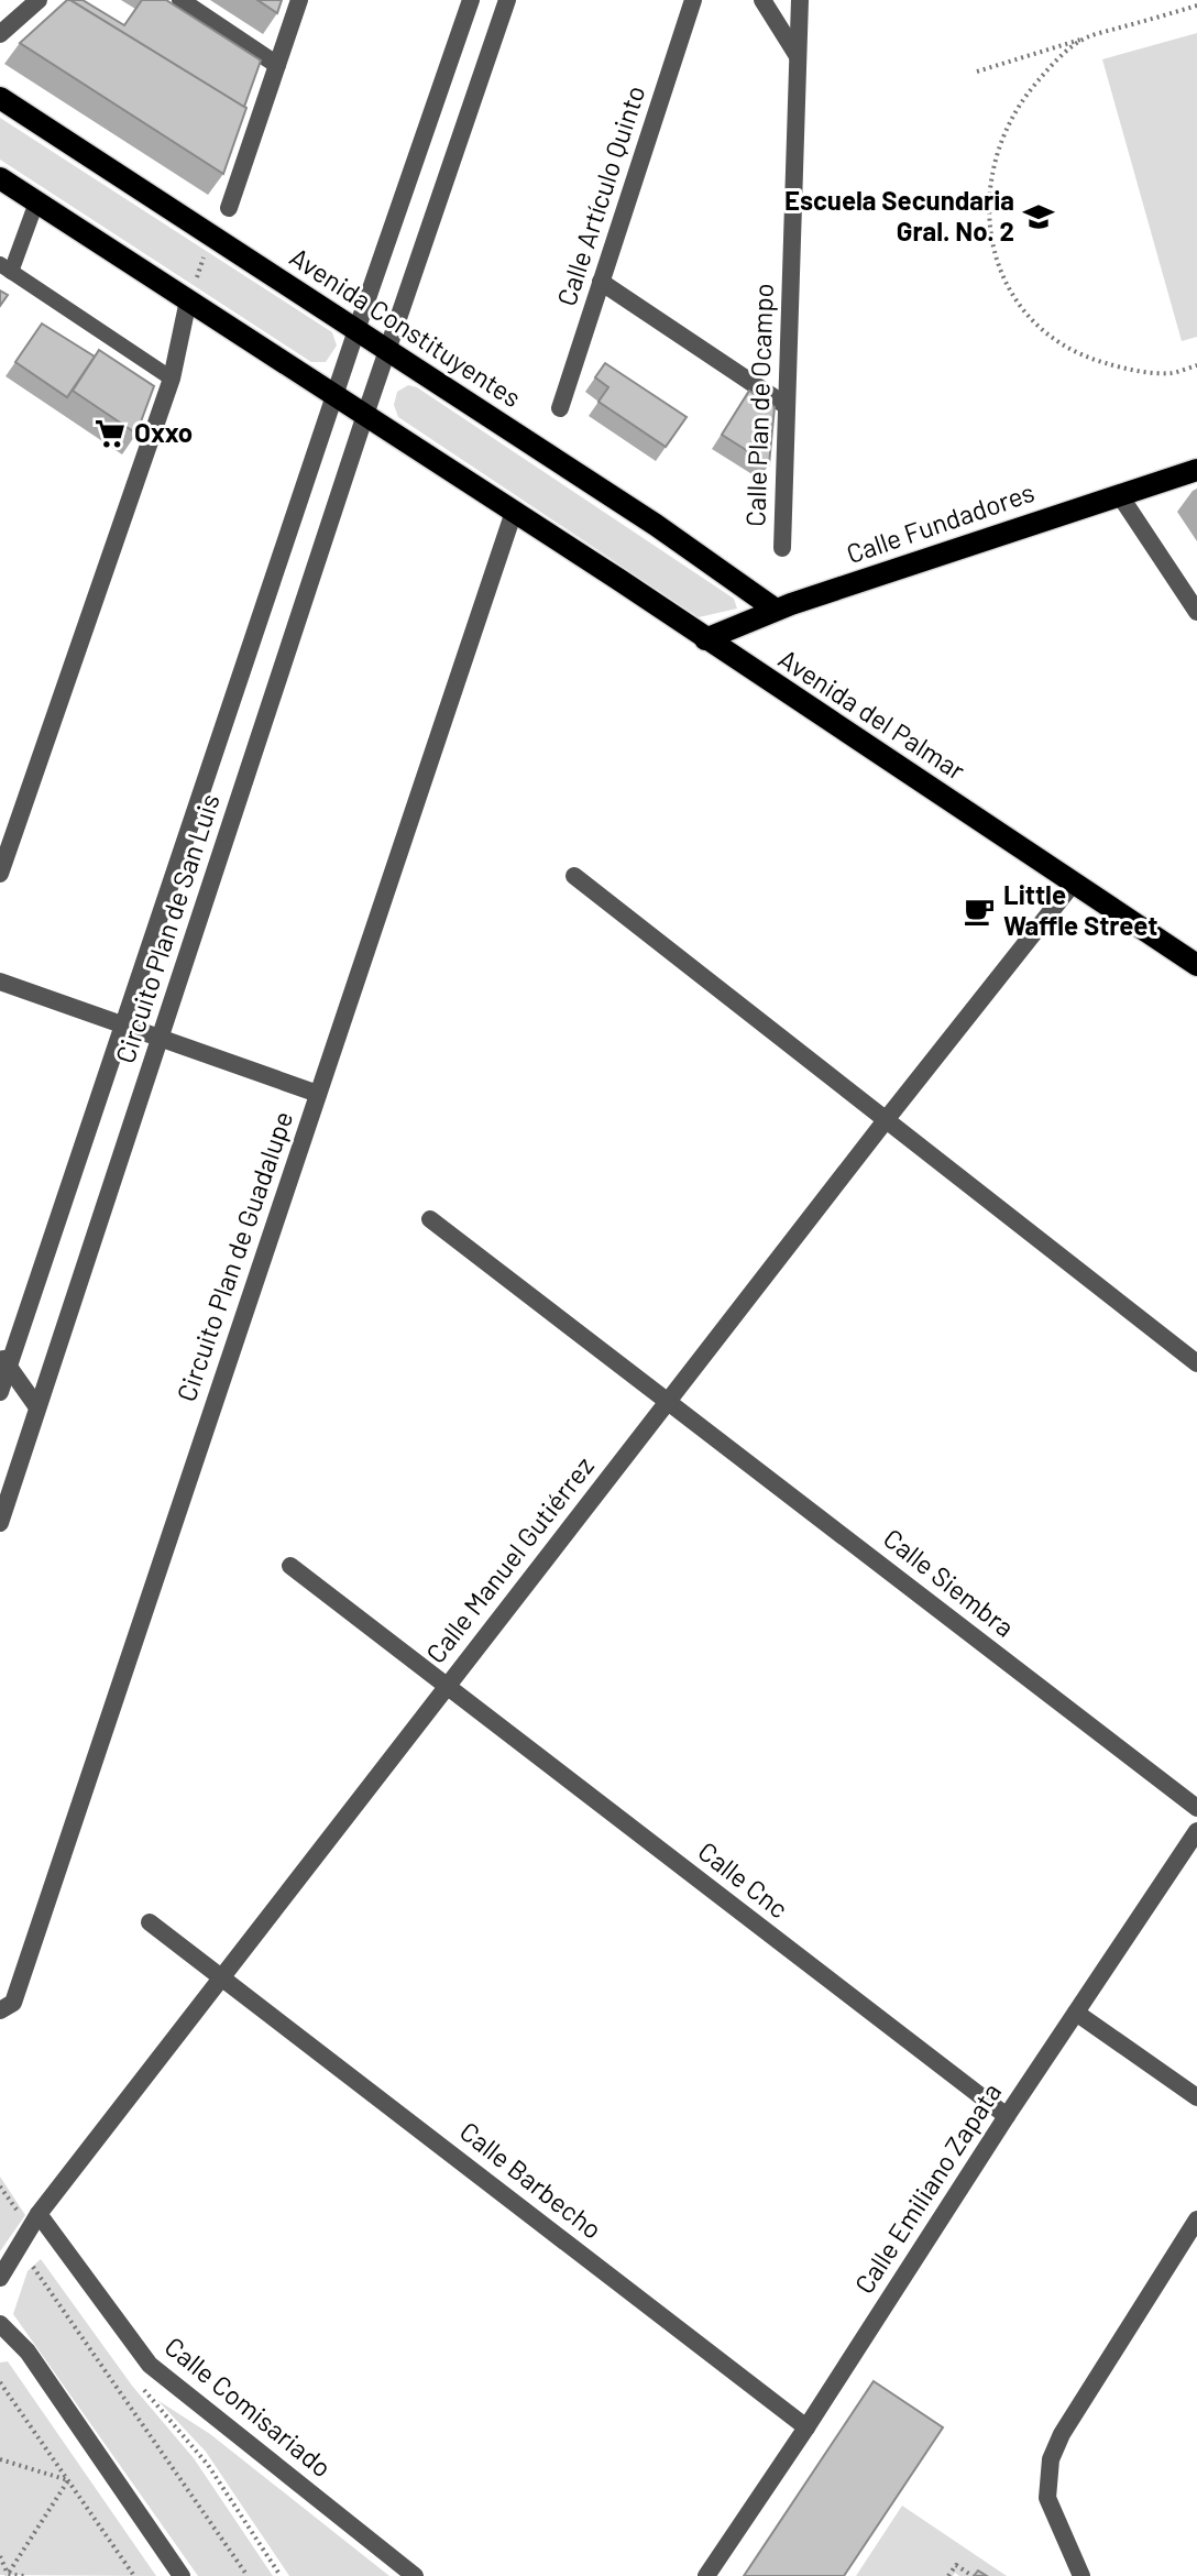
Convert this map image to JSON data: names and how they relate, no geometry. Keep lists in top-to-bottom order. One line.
{"streets":{"main road":["Avenida Constituyentes","Calle Fundadores","Avenida del Palmar"],"street":["Calle Artículo Quinto","Calle Plan de Ocampo","Circuito Plan de San Luis","Circuito Plan de Guadalupe","Calle Manuel Gutiérrez","Calle Siembra","Calle Cnc","Calle Barbecho","Calle Emiliano Zapata","Calle Comisariado"]},"crossings":[["Avenida Constituyentes","Calle Fundadores"],["Avenida Constituyentes","Circuito Plan de San Luis"],["Calle Fundadores","Avenida del Palmar"],["Avenida del Palmar","Circuito Plan de Guadalupe"],["Avenida del Palmar","Calle Manuel Gutiérrez"],["Calle Manuel Gutiérrez","Calle Siembra"],["Calle Manuel Gutiérrez","Calle Cnc"],["Calle Manuel Gutiérrez","Calle Barbecho"],["Calle Manuel Gutiérrez","Calle Comisariado"],["Calle Cnc","Calle Emiliano Zapata"],["Calle Barbecho","Calle Emiliano Zapata"]],"places":{"school or university":["Escuela Secundaria Gral. No. 2"],"supermarket":["Oxxo"],"cafe":["Little Waffle Street"]}}
